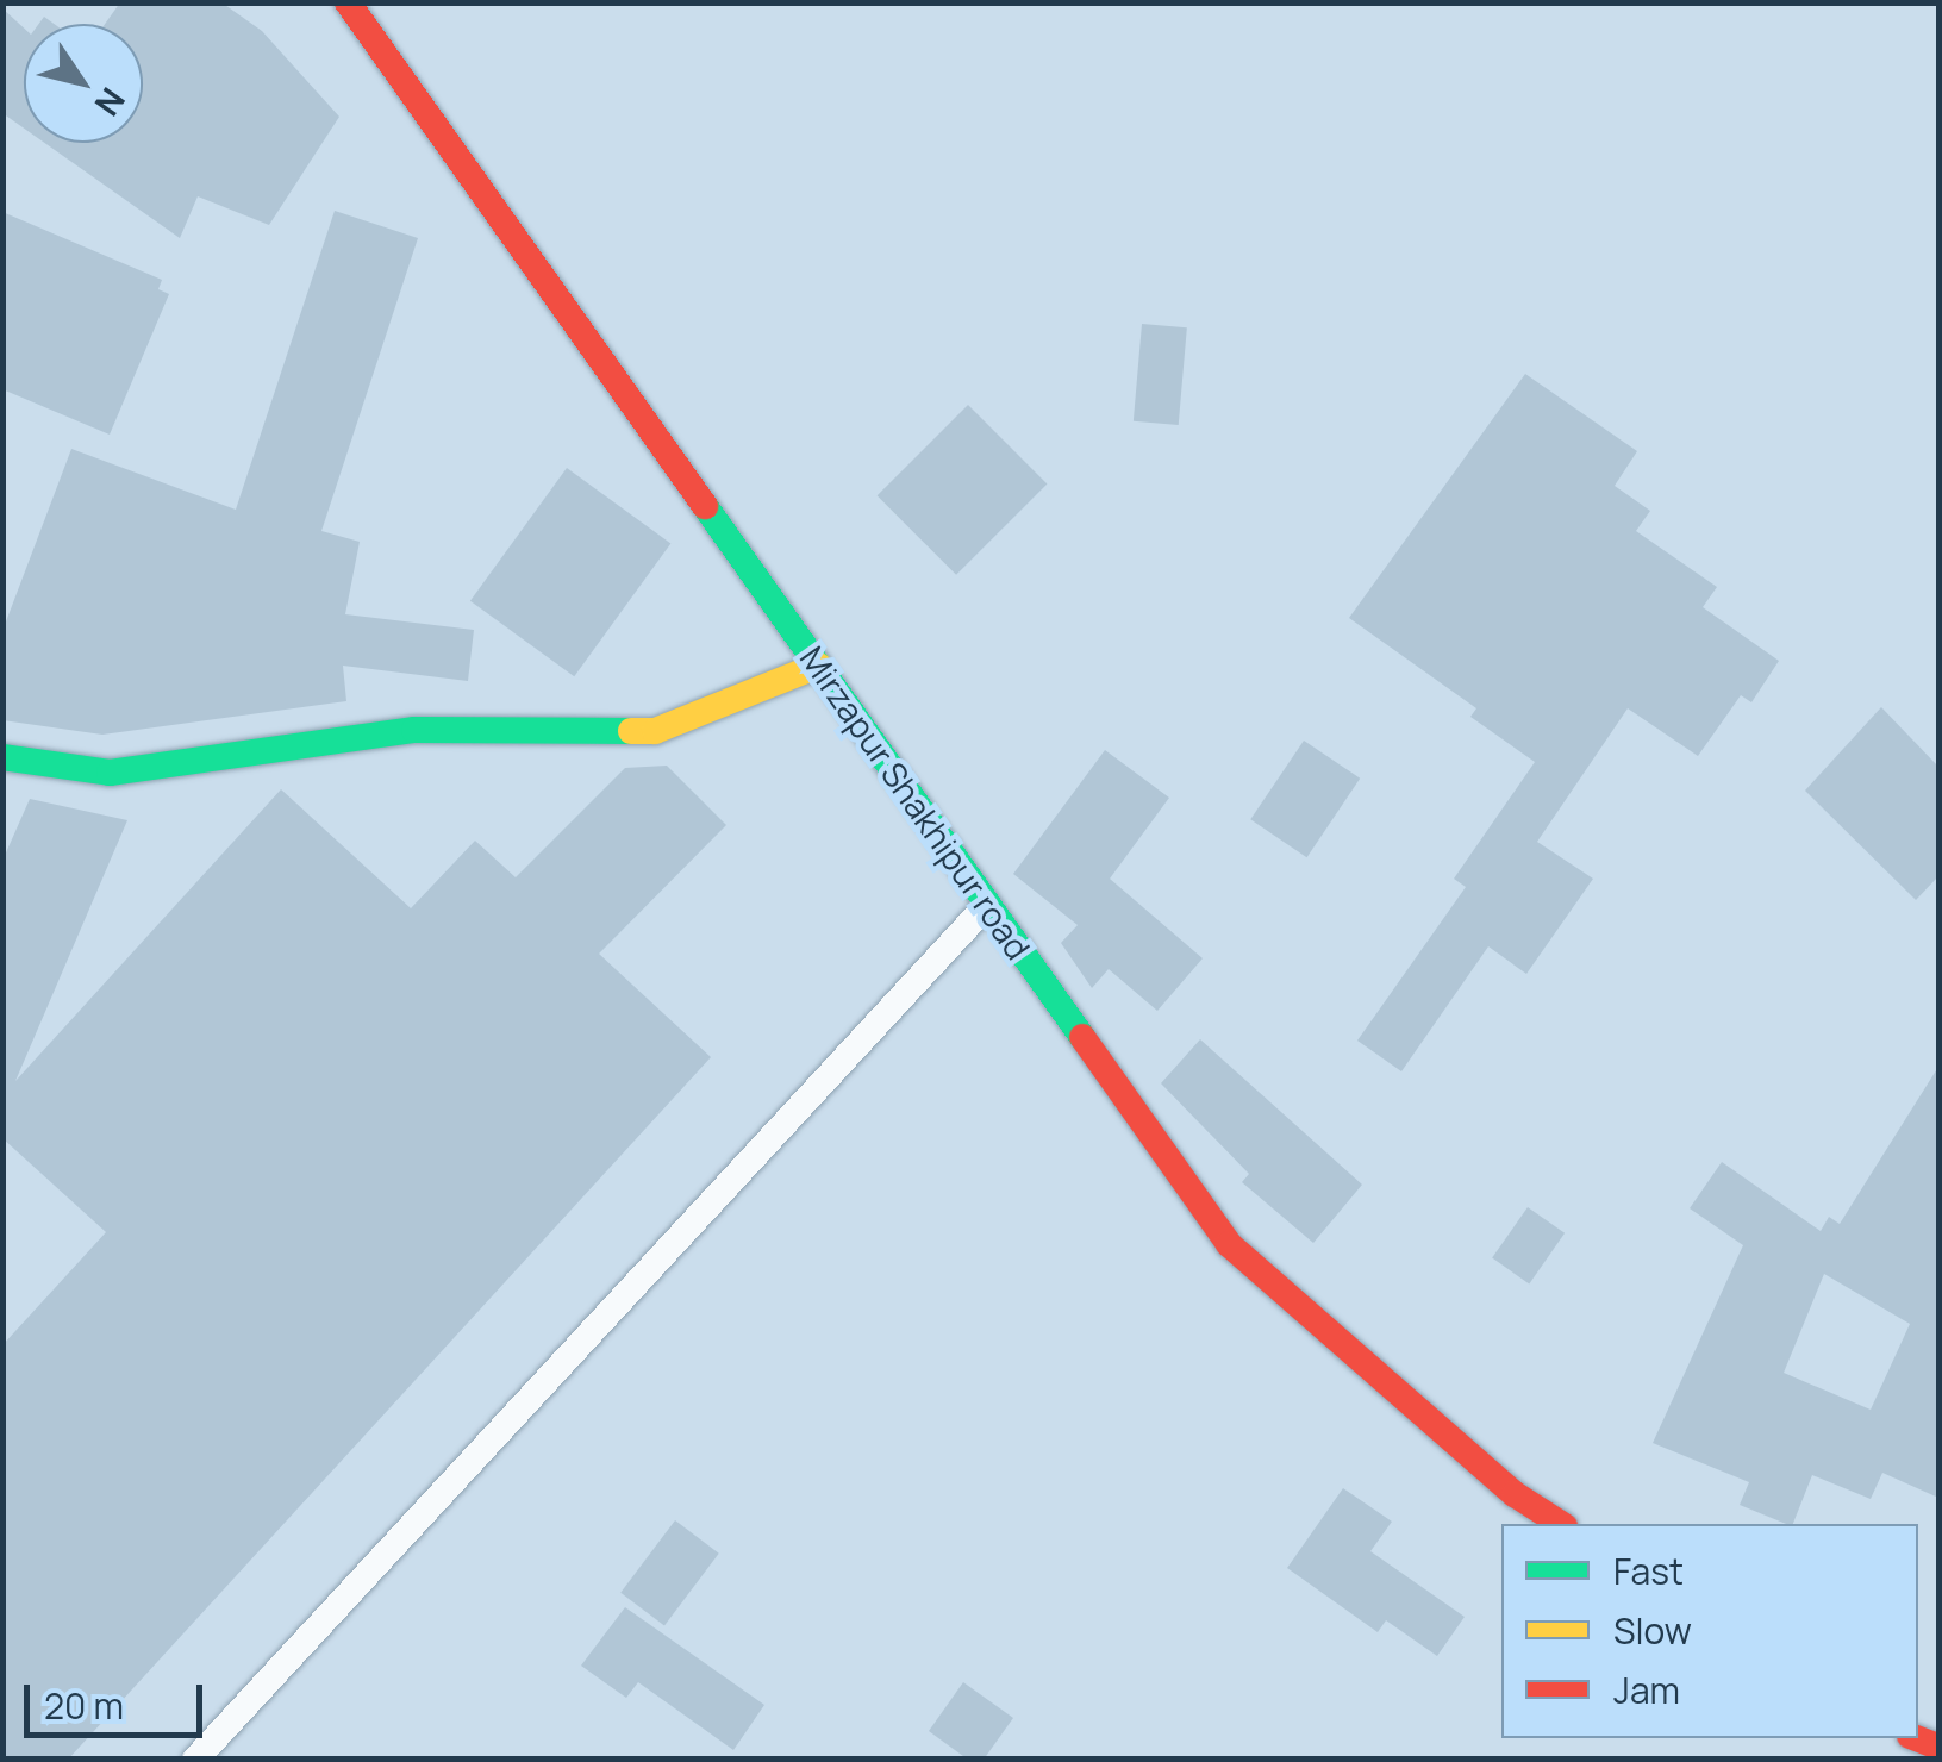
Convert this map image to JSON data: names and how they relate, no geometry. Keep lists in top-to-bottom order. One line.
{"streets":{"main road":["Mirzapur Shakhipur road"]},"legend":["Fast","Slow","Jam"],"scale_bar":"20 m","north":"bottom right"}
